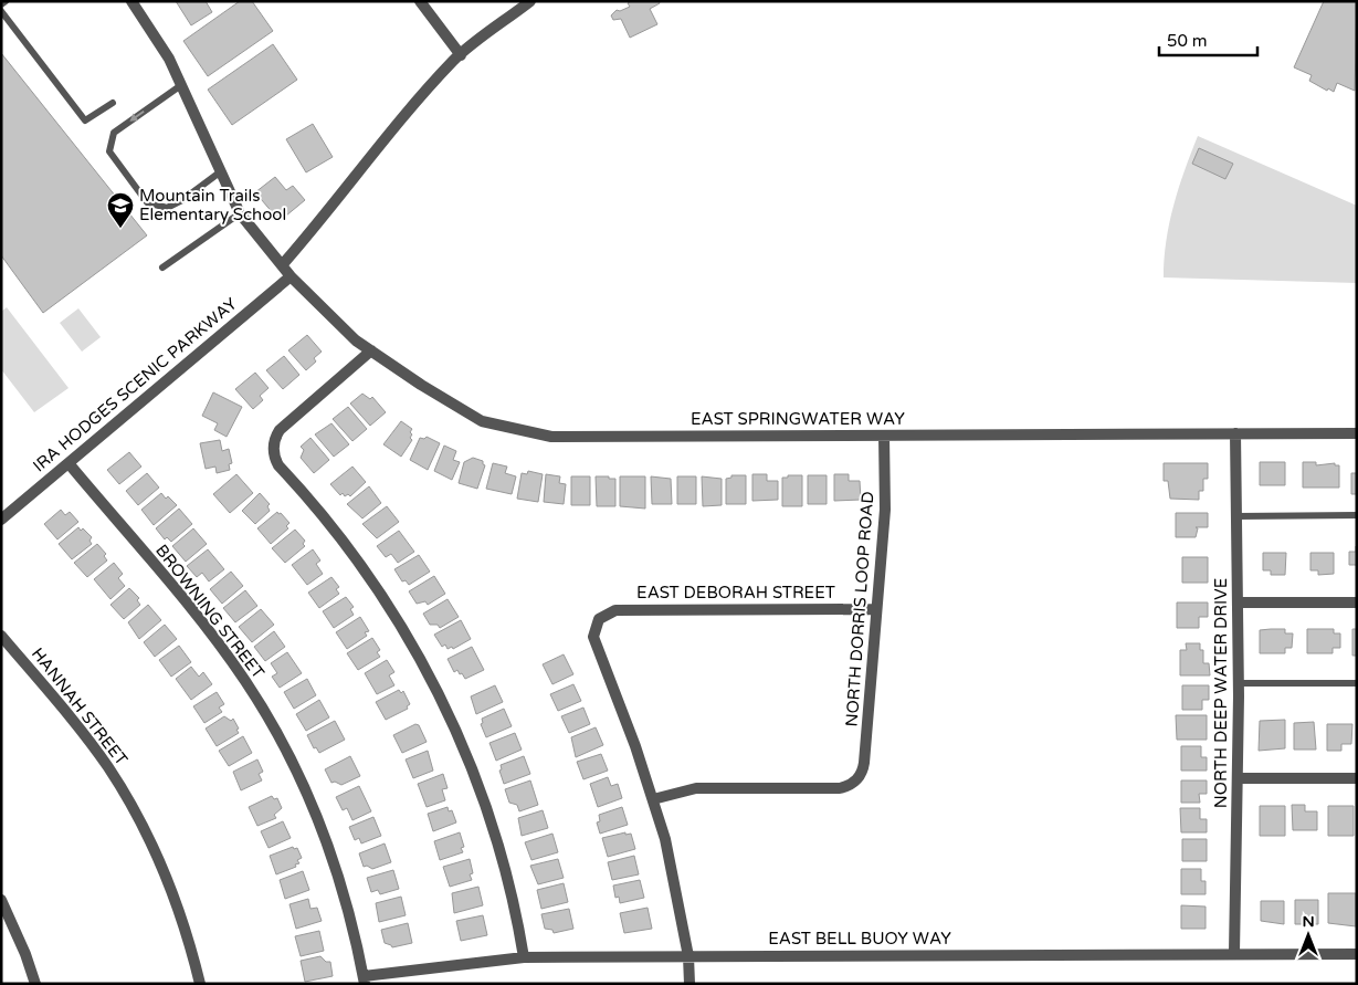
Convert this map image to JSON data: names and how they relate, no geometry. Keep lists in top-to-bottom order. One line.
{"streets":{"street":["IRA HODGES SCENIC PARKWAY","EAST SPRINGWATER WAY","EAST DEBORAH STREET","NORTH DORRIS LOOP ROAD","BROWNING STREET","NORTH DEEP WATER DRIVE","HANNAH STREET","EAST BELL BUOY WAY"]},"crossings":[["IRA HODGES SCENIC PARKWAY","EAST SPRINGWATER WAY"],["IRA HODGES SCENIC PARKWAY","BROWNING STREET"],["EAST SPRINGWATER WAY","NORTH DORRIS LOOP ROAD"],["EAST SPRINGWATER WAY","NORTH DEEP WATER DRIVE"],["EAST DEBORAH STREET","NORTH DORRIS LOOP ROAD"],["BROWNING STREET","EAST BELL BUOY WAY"],["NORTH DEEP WATER DRIVE","EAST BELL BUOY WAY"]],"places":{"school or university":["Mountain Trails Elementary School"]},"scale_bar":"50 m","north":"top"}
